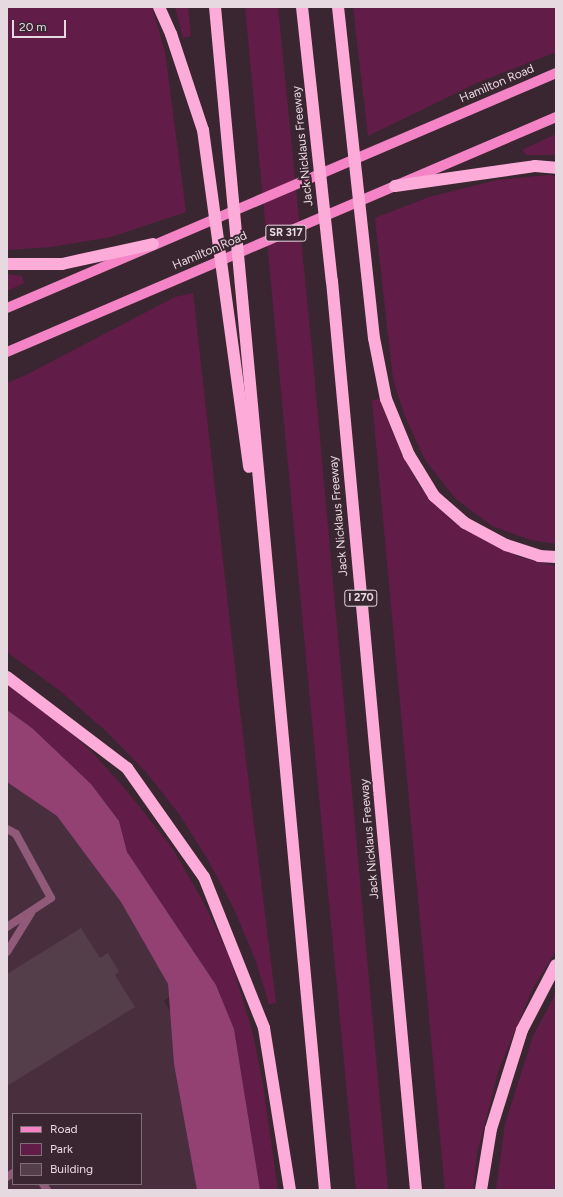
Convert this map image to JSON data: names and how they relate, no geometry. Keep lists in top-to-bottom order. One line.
{"streets":{"highway":["Jack Nicklaus Freeway","I 270"],"main road":["Hamilton Road","SR 317"]},"legend":["Road","Park","Building"],"scale_bar":"20 m"}
